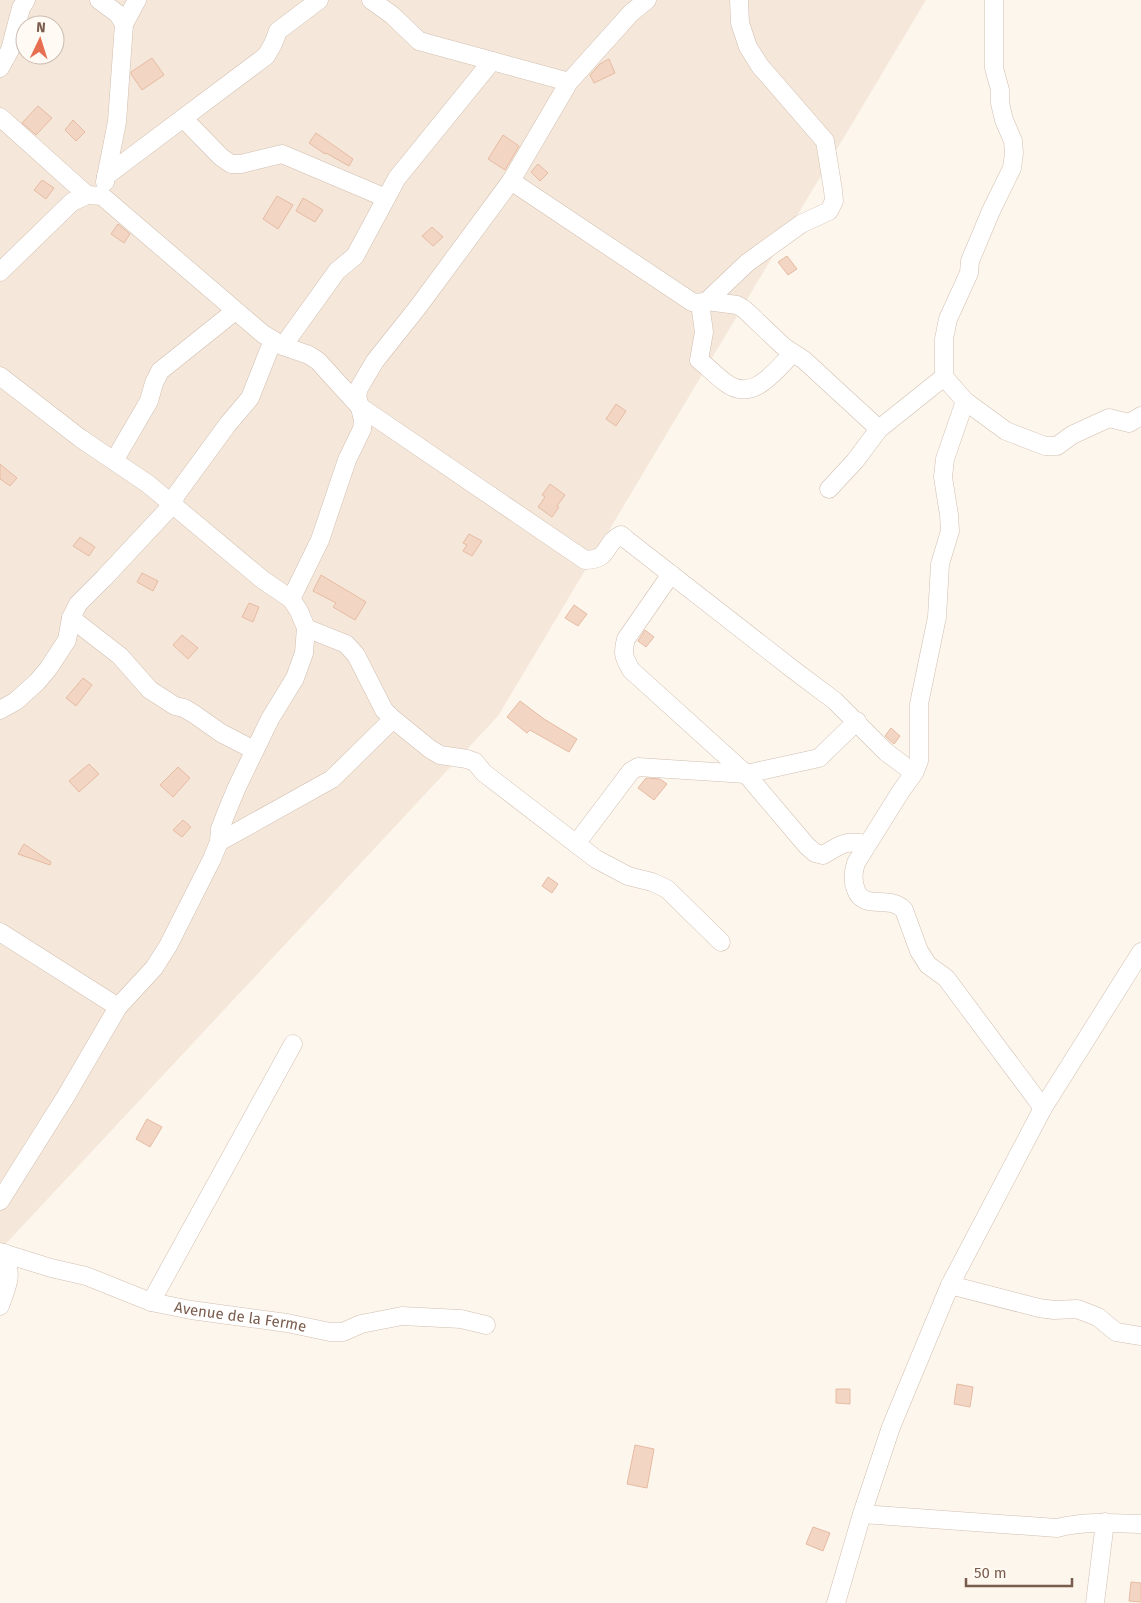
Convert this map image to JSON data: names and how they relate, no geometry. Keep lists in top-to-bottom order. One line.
{"streets":{"street":["Avenue de la Ferme"]},"scale_bar":"50 m","north":"top"}
